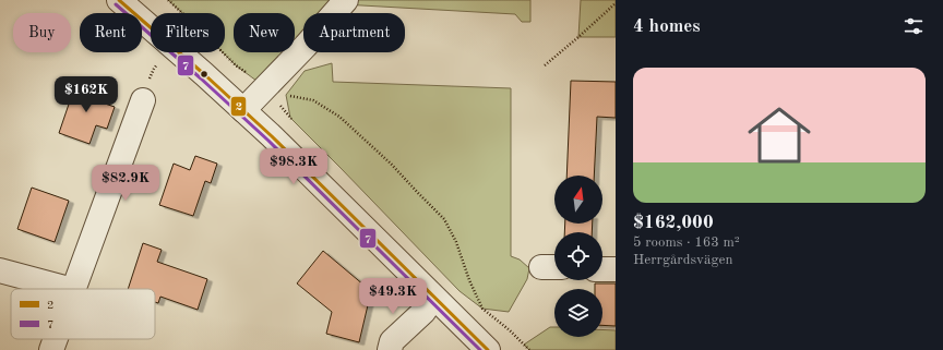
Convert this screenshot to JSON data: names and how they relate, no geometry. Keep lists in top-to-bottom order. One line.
{"lines":["transit line 2","transit line 7"],"legend":["2","7"],"north":"top","page":{"heading":"4 homes","chip":["Buy","Rent","Filters","New","Apartment"],"list":[{"name":"$162,000","note":"5 rooms · 163 m² · Herrgårdsvägen"}],"price":["$162K","$98.3K","$82.9K","$49.3K"]}}
